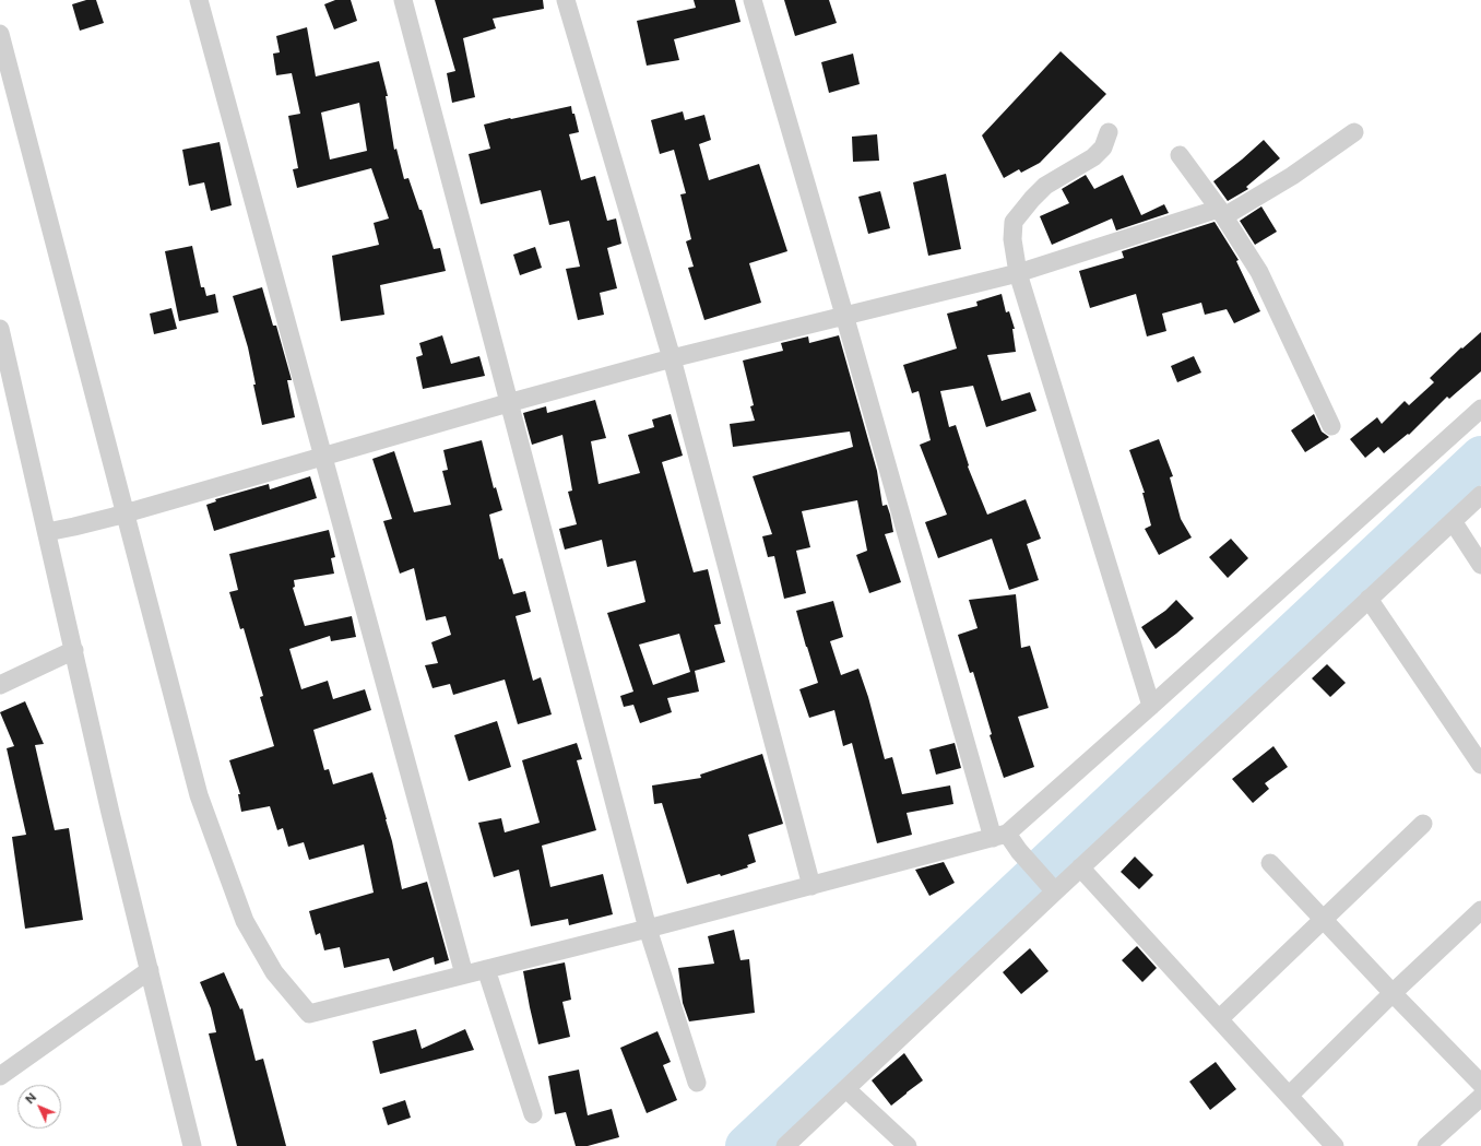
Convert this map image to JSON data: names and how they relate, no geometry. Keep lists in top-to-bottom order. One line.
{"north":"top left"}
